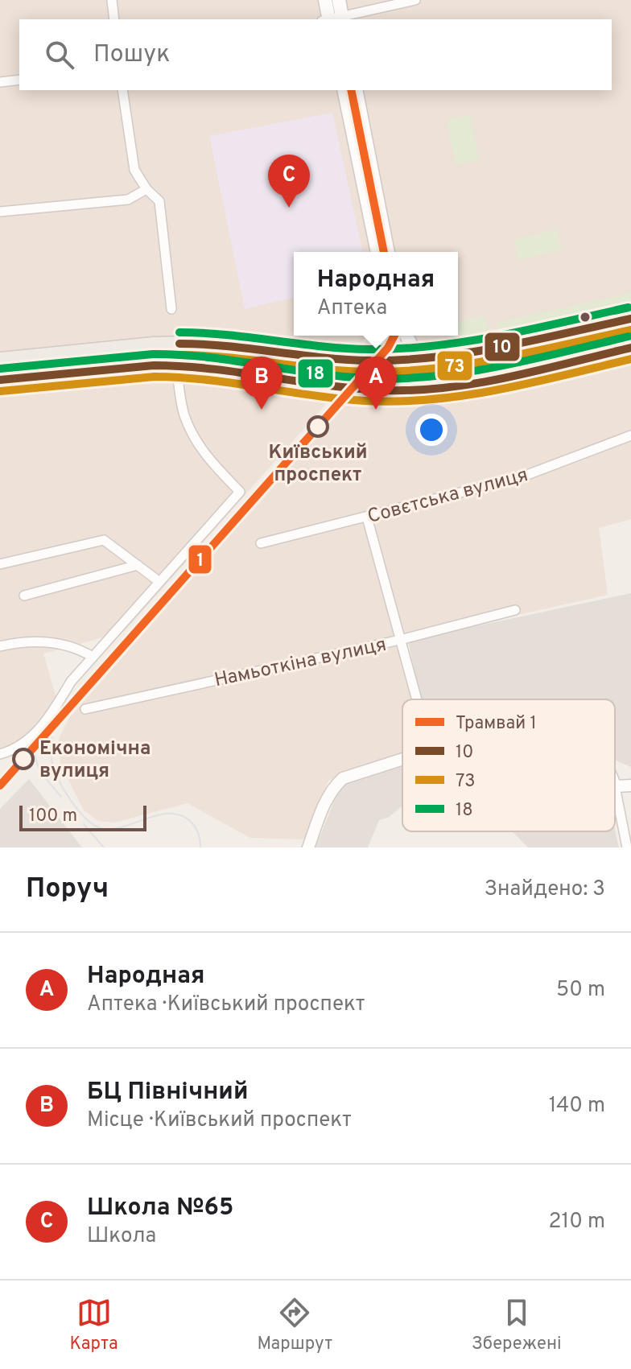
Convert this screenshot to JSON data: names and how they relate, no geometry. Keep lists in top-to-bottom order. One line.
{"streets":{"street":["Совєтська вулиця","Намьоткіна вулиця"]},"places":["Київський проспект","Економічна вулиця"],"lines":["tram line 1","transit line 18","transit line 10","transit line 73"],"legend":["Трамвай 1","10","73","18"],"scale_bar":"100 m","page":{"search":"Пошук","pins":["C","A","B"],"popup":["Народная","Аптека"],"scale":"100 m","heading":["Поруч","Знайдено: 3"],"list":[{"mark":"A","name":"Народная","note":"Аптека · Київський проспект","value":"50 m"},{"mark":"B","name":"БЦ Північний","note":"Місце · Київський проспект","value":"140 m"},{"mark":"C","name":"Школа №65","note":"Школа","value":"210 m"}],"nav":["Карта","Маршрут","Збережені"]}}
